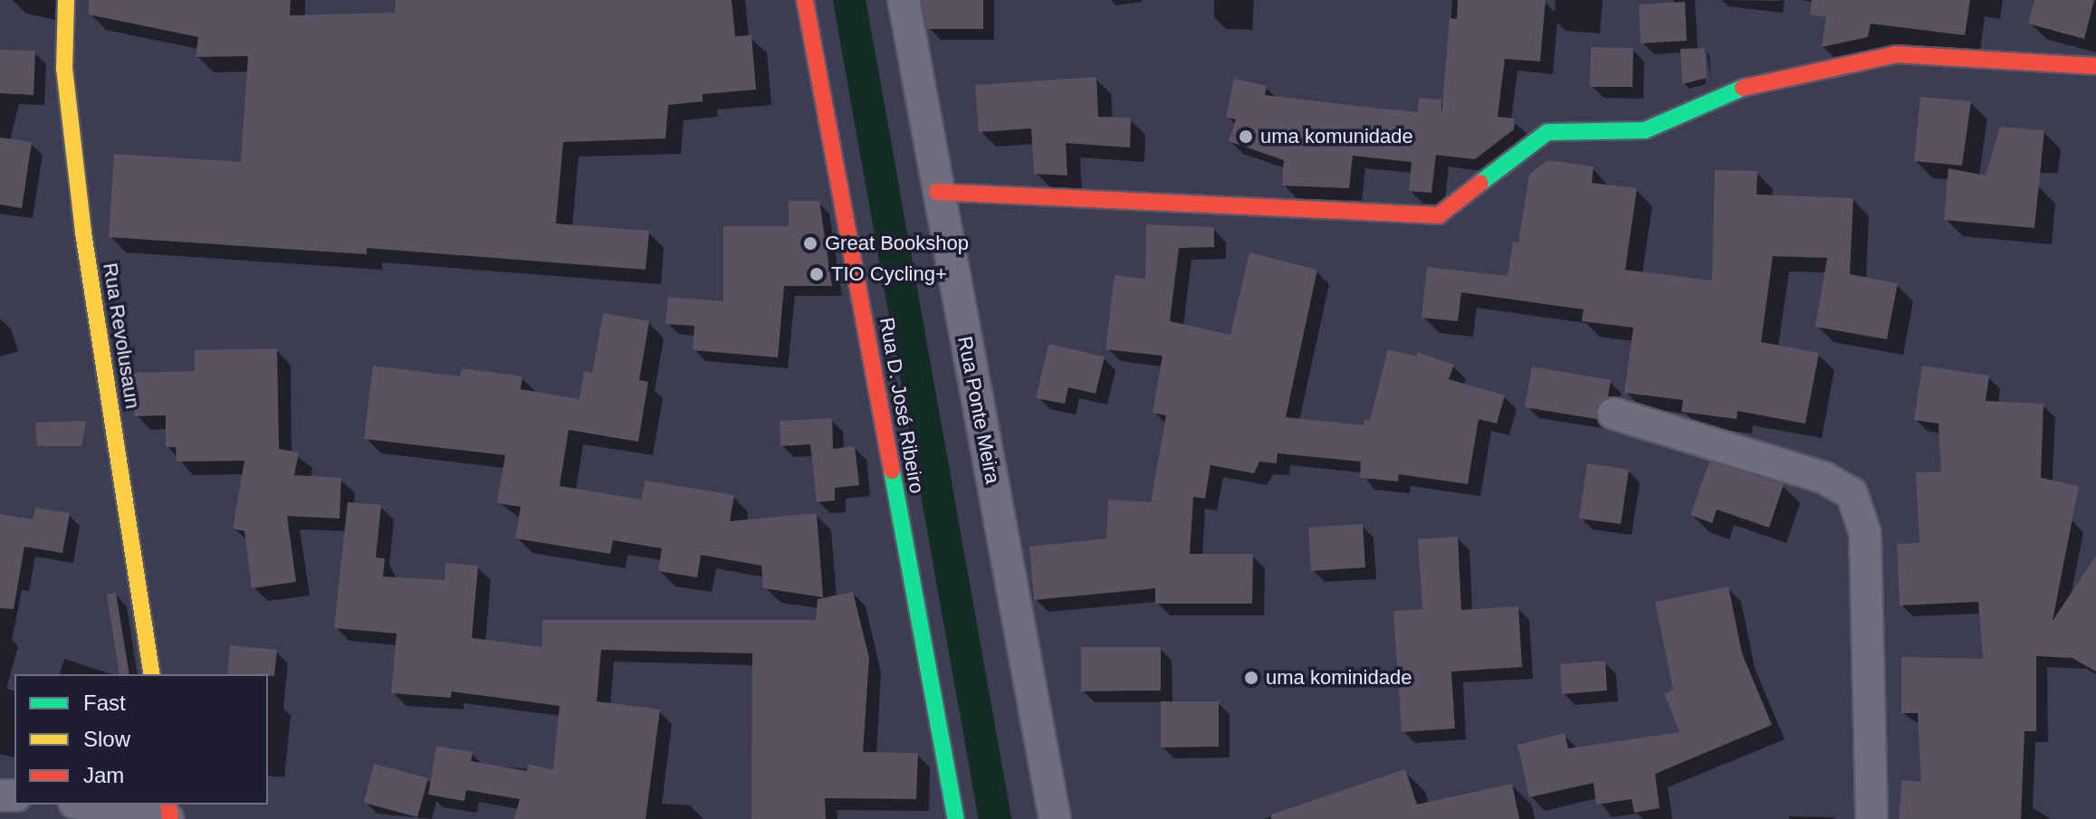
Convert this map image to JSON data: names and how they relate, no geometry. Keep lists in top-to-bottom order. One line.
{"streets":{"street":["Rua Revolusaun","Rua D. José Ribeiro","Rua Ponte Meira"]},"places":["uma komunidade","Great Bookshop","TIO Cycling+","uma kominidade"],"legend":["Fast","Slow","Jam"]}
